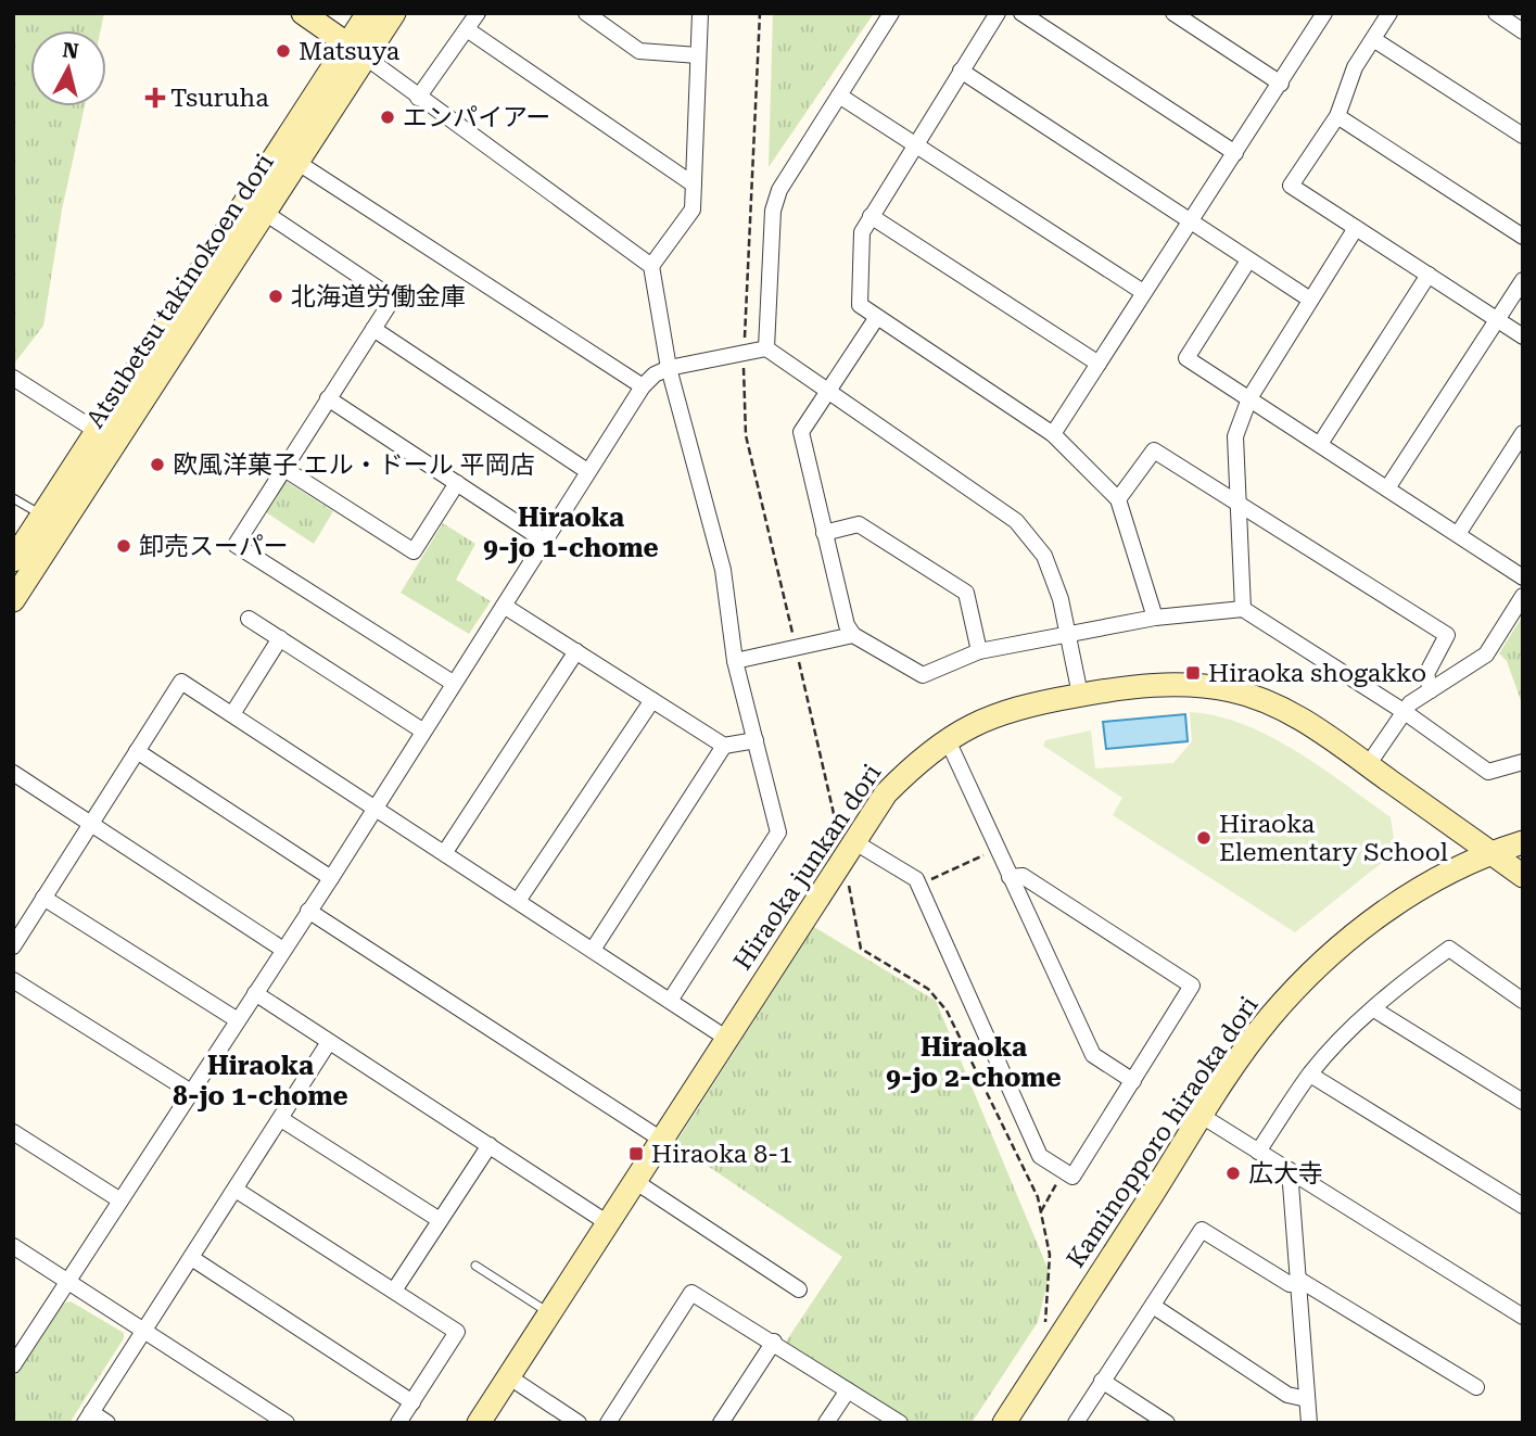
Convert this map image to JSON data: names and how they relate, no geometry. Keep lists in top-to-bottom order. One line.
{"streets":{"street":["Atsubetsu takinokoen dori","Hiraoka junkan dori","Kaminopporo hiraoka dori"]},"crossings":[["Hiraoka junkan dori","Kaminopporo hiraoka dori"]],"districts":["Hiraoka 9-jo 1-chome","Hiraoka 9-jo 2-chome","Hiraoka 8-jo 1-chome"],"places":{"other":["Matsuya","エンパイアー","北海道労働金庫","欧風洋菓子 エル・ドール 平岡店","卸売スーパー","Hiraoka Elementary School","広大寺"],"health":["Tsuruha"],"transit":["Hiraoka shogakko","Hiraoka 8-1"]},"north":"top"}
